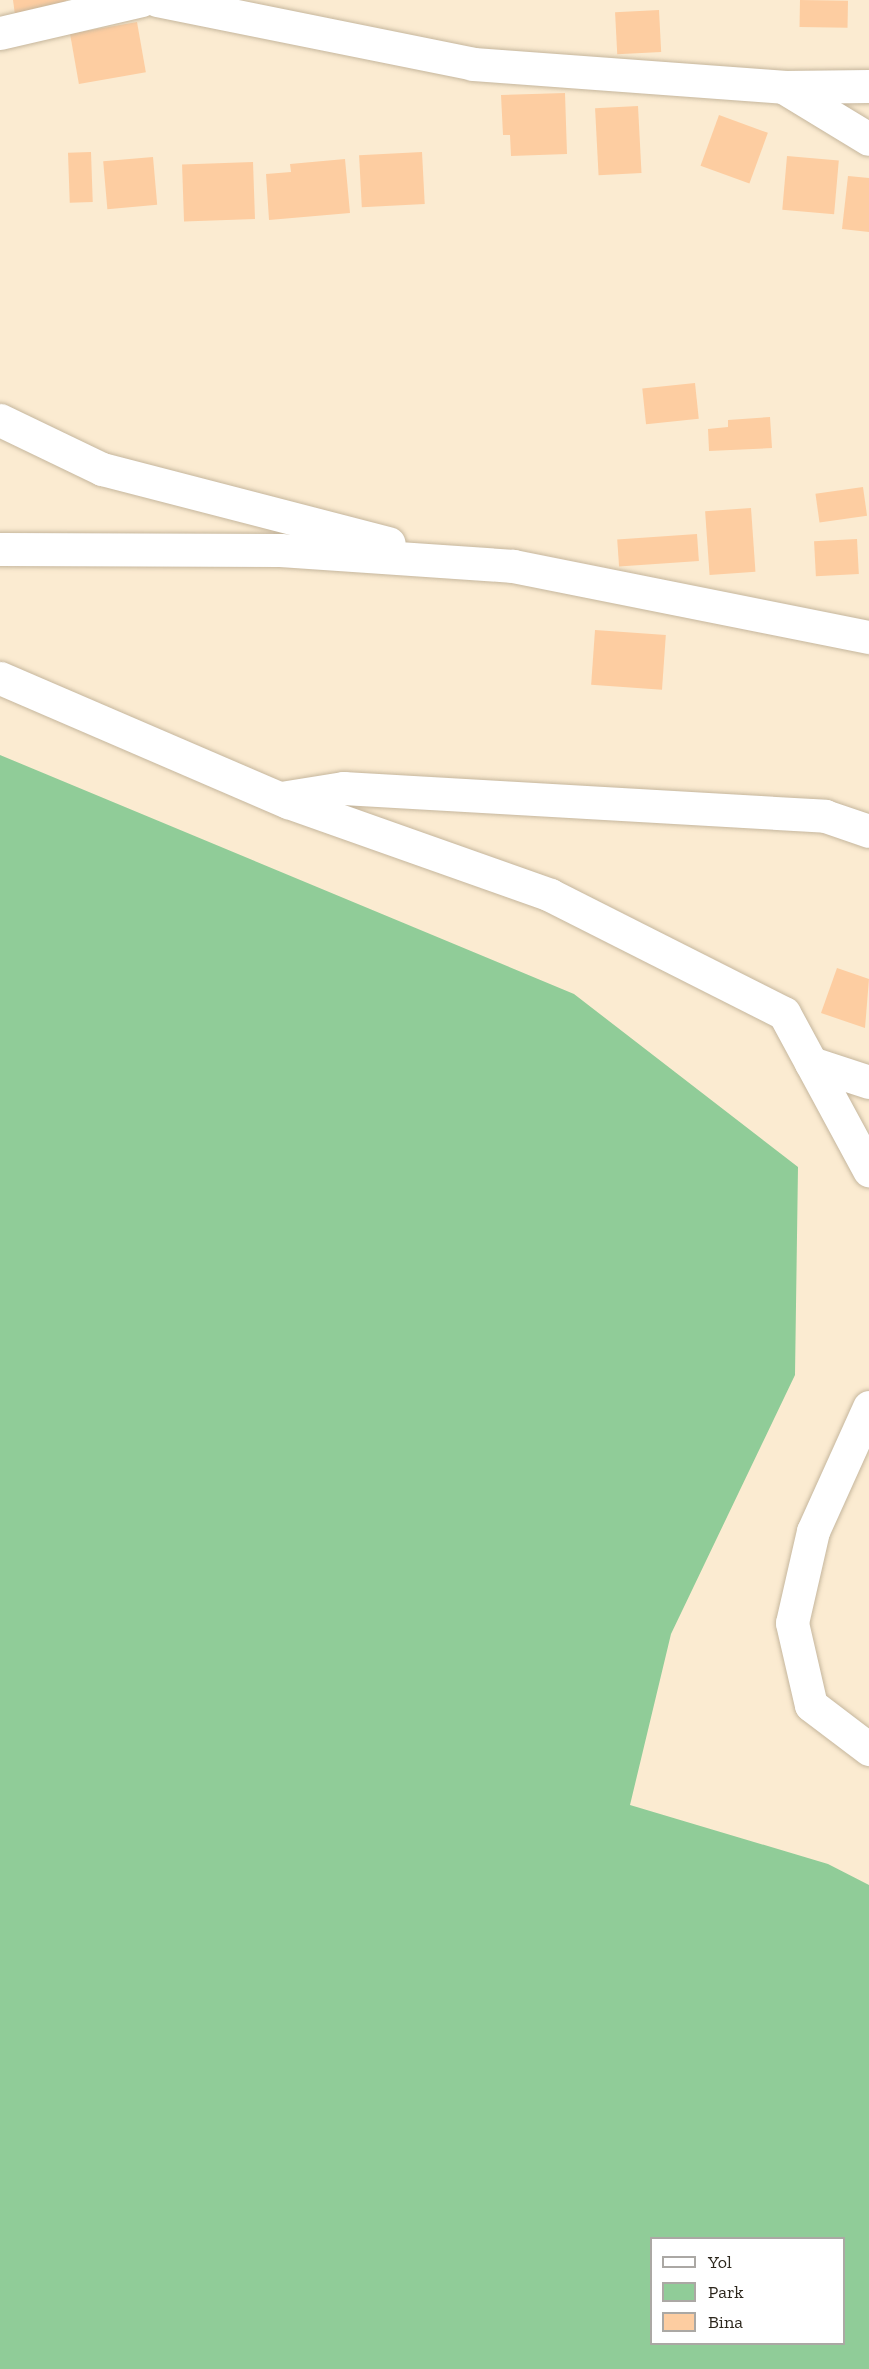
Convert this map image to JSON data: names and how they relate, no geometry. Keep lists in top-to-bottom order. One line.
{"legend":["Yol","Park","Bina"]}
